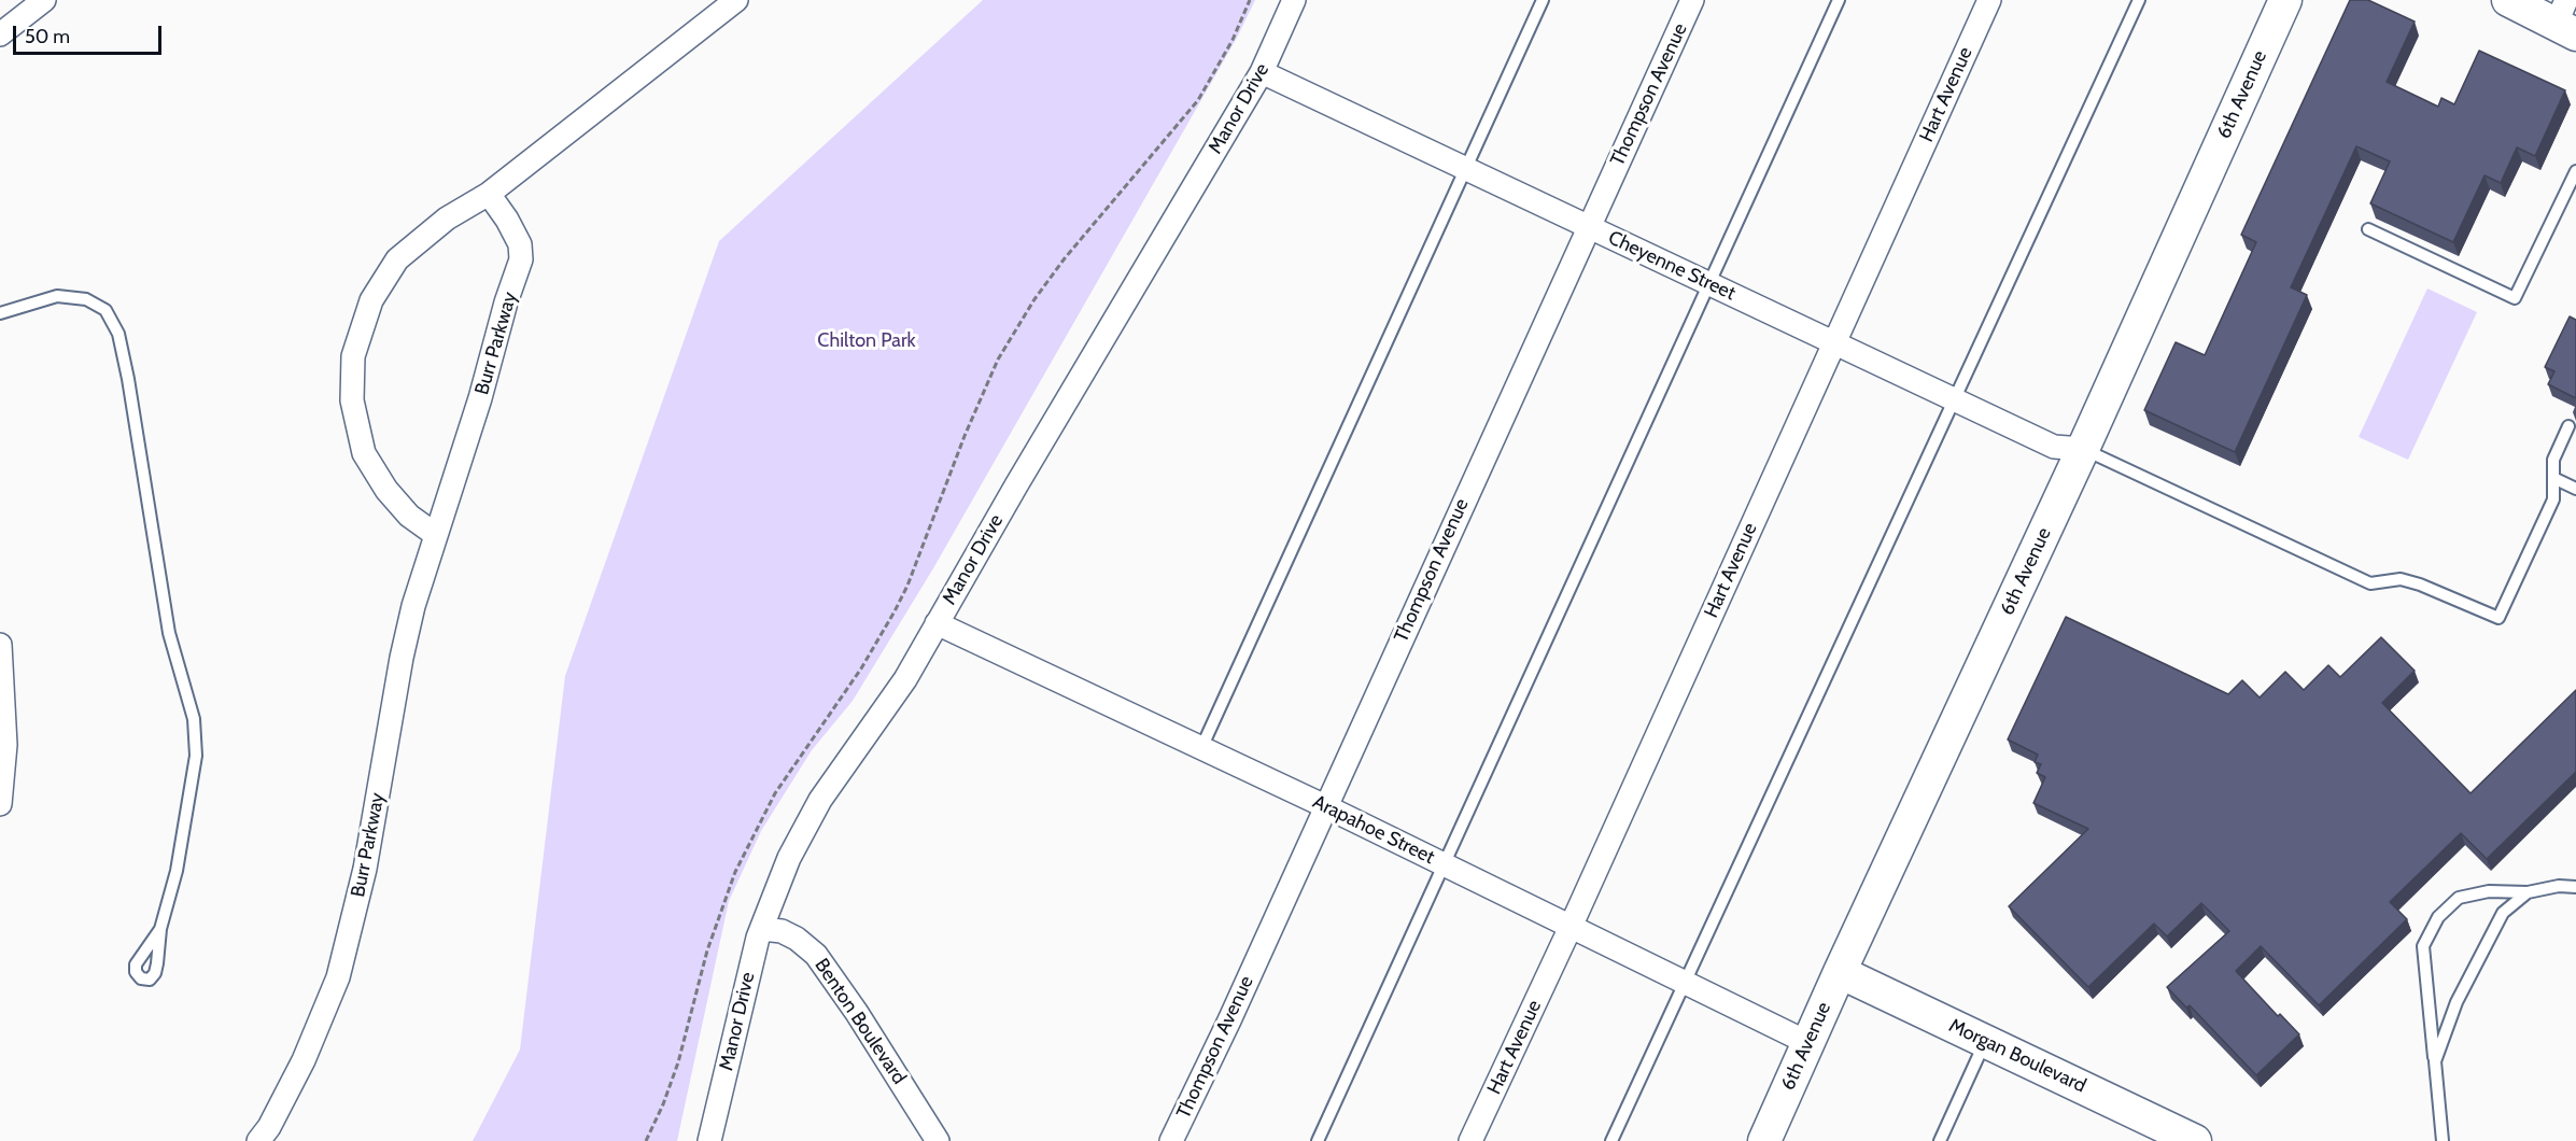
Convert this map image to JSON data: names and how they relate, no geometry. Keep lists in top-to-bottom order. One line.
{"streets":{"street":["Thompson Avenue","Hart Avenue","6th Avenue","Manor Drive","Cheyenne Street","Burr Parkway","Arapahoe Street","Benton Boulevard","Morgan Boulevard"]},"crossings":[["Thompson Avenue","Cheyenne Street"],["Thompson Avenue","Arapahoe Street"],["Hart Avenue","Cheyenne Street"],["Hart Avenue","Arapahoe Street"],["6th Avenue","Cheyenne Street"],["6th Avenue","Arapahoe Street"],["6th Avenue","Morgan Boulevard"],["Manor Drive","Cheyenne Street"],["Manor Drive","Arapahoe Street"],["Manor Drive","Benton Boulevard"]],"parks":["Chilton Park"],"scale_bar":"50 m"}
